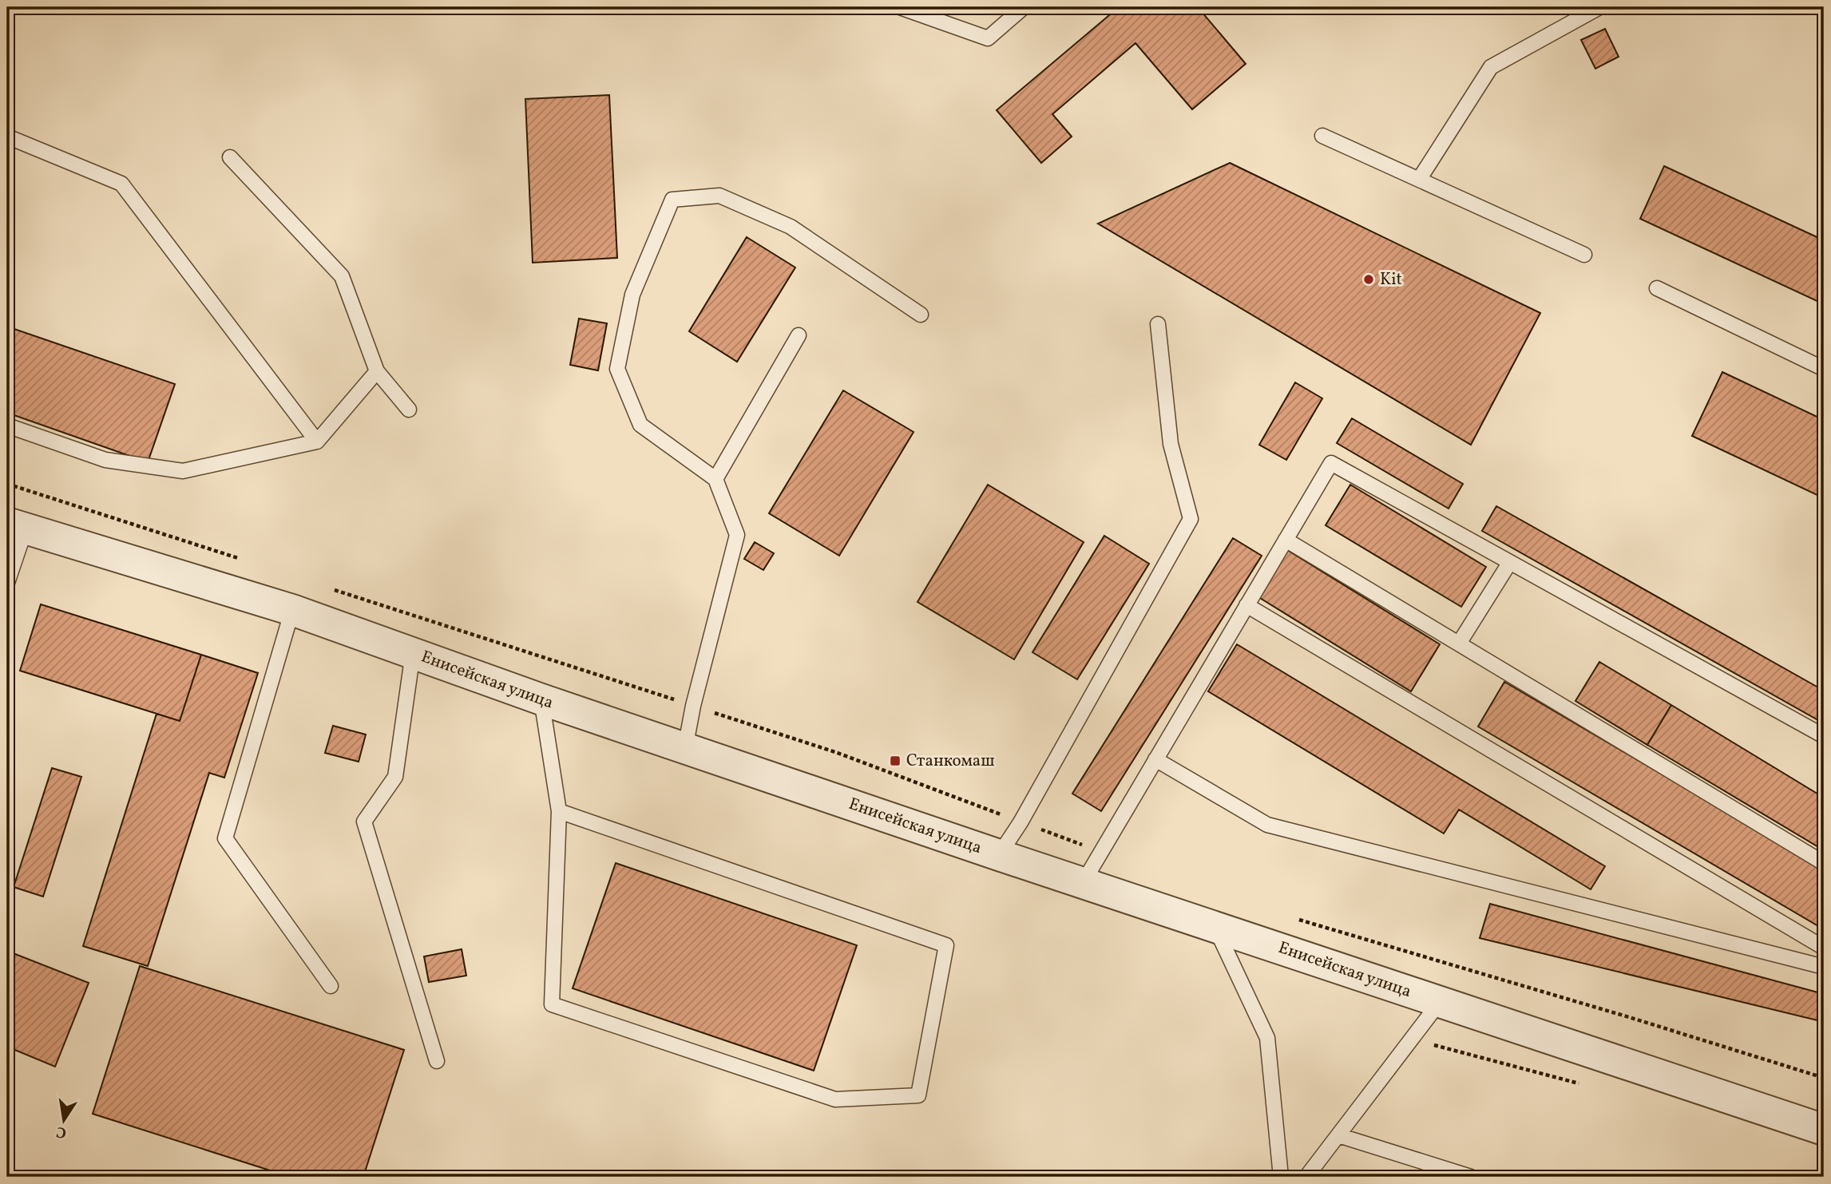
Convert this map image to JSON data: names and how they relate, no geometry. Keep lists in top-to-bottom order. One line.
{"streets":{"street":["Енисейская улица"]},"places":{"other":["Kit"],"transit":["Станкомаш"]},"north":"bottom"}
